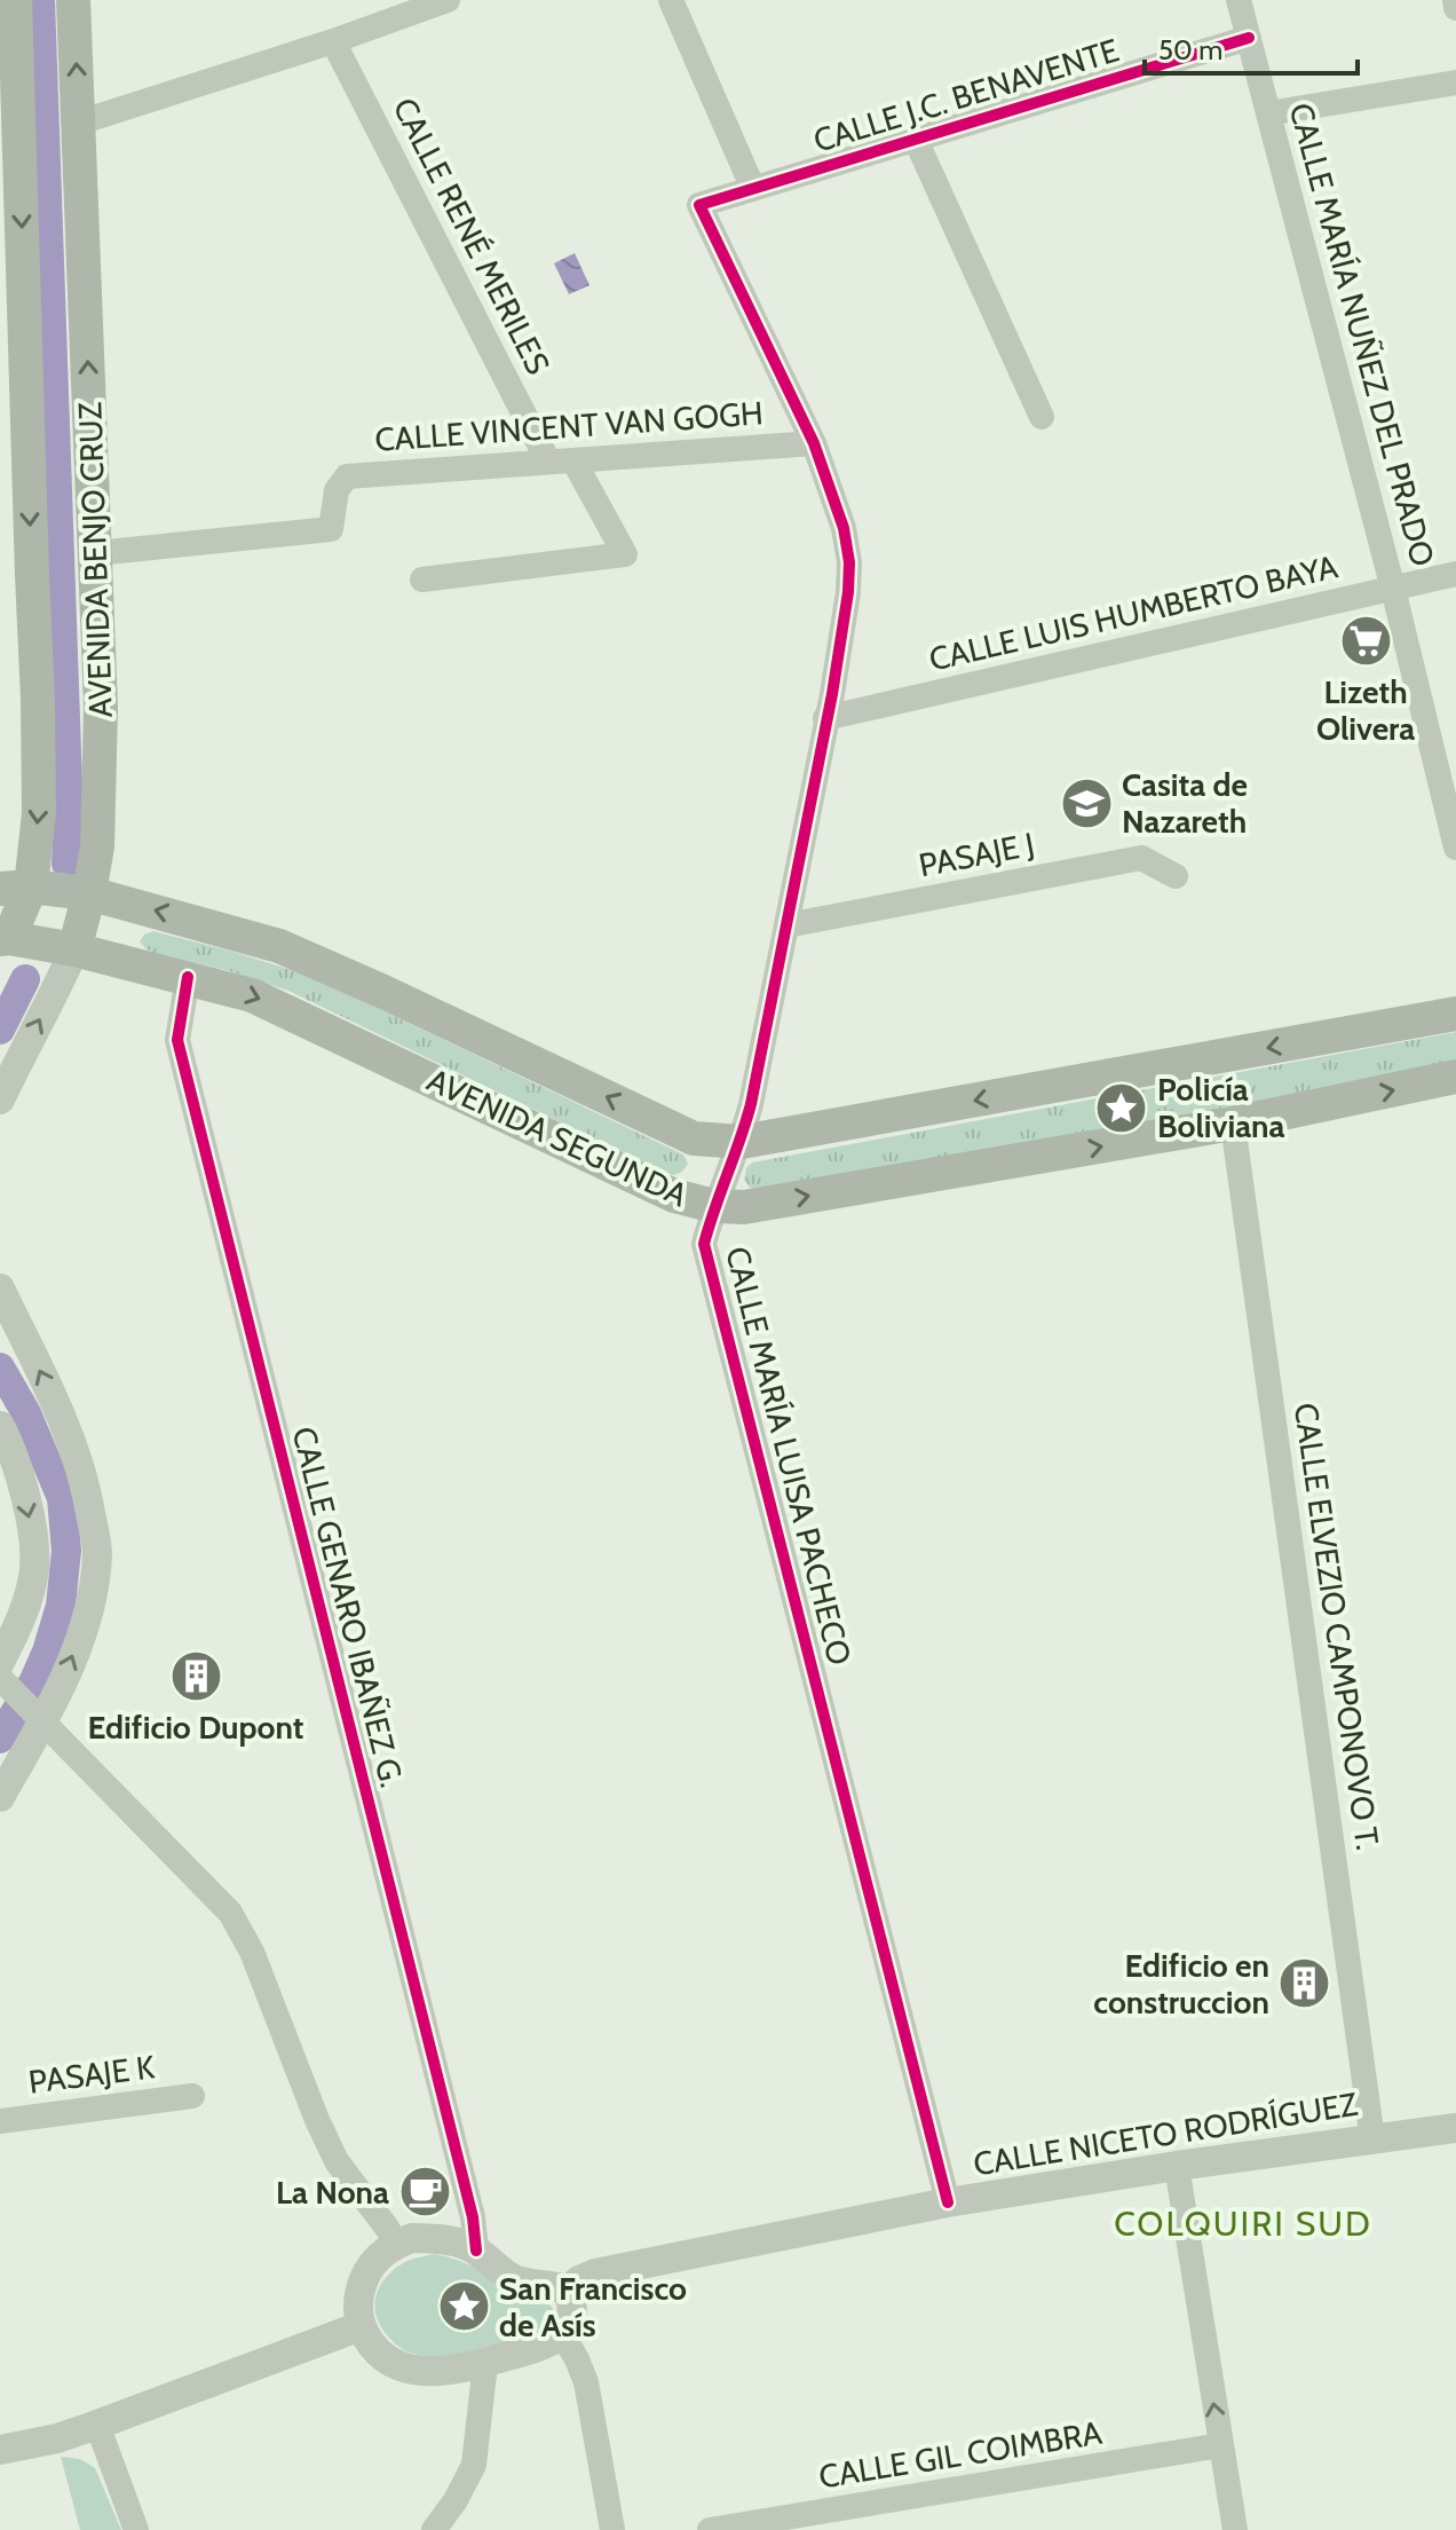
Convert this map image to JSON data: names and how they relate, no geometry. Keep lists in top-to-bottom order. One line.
{"streets":{"main road":["AVENIDA BENJO CRUZ","AVENIDA SEGUNDA"],"street":["CALLE J.C. BENAVENTE","CALLE RENÉ MERILES","CALLE MARÍA NUÑEZ DEL PRADO","CALLE VINCENT VAN GOGH","CALLE LUIS HUMBERTO BAYA","PASAJE J","CALLE MARÍA LUISA PACHECO","CALLE GENARO IBAÑEZ G.","CALLE ELVEZIO CAMPONOVO T.","PASAJE K","CALLE NICETO RODRÍGUEZ","CALLE GIL COIMBRA"]},"crossings":[["CALLE J.C. BENAVENTE","CALLE MARÍA NUÑEZ DEL PRADO"],["CALLE J.C. BENAVENTE","CALLE MARÍA LUISA PACHECO"],["CALLE RENÉ MERILES","CALLE VINCENT VAN GOGH"],["CALLE MARÍA NUÑEZ DEL PRADO","CALLE LUIS HUMBERTO BAYA"],["CALLE VINCENT VAN GOGH","AVENIDA BENJO CRUZ"],["CALLE VINCENT VAN GOGH","CALLE MARÍA LUISA PACHECO"],["AVENIDA BENJO CRUZ","AVENIDA SEGUNDA"],["CALLE LUIS HUMBERTO BAYA","CALLE MARÍA LUISA PACHECO"],["PASAJE J","CALLE MARÍA LUISA PACHECO"],["AVENIDA SEGUNDA","CALLE MARÍA LUISA PACHECO"],["AVENIDA SEGUNDA","CALLE GENARO IBAÑEZ G."],["AVENIDA SEGUNDA","CALLE ELVEZIO CAMPONOVO T."],["CALLE MARÍA LUISA PACHECO","CALLE NICETO RODRÍGUEZ"],["CALLE ELVEZIO CAMPONOVO T.","CALLE NICETO RODRÍGUEZ"]],"districts":["COLQUIRI SUD"],"places":{"supermarket":["Lizeth Olivera"],"school or university":["Casita de Nazareth"],"place":["Policía Boliviana","San Francisco de Asís"],"building":["Edificio Dupont","Edificio en construccion"],"cafe":["La Nona"]},"scale_bar":"50 m"}
